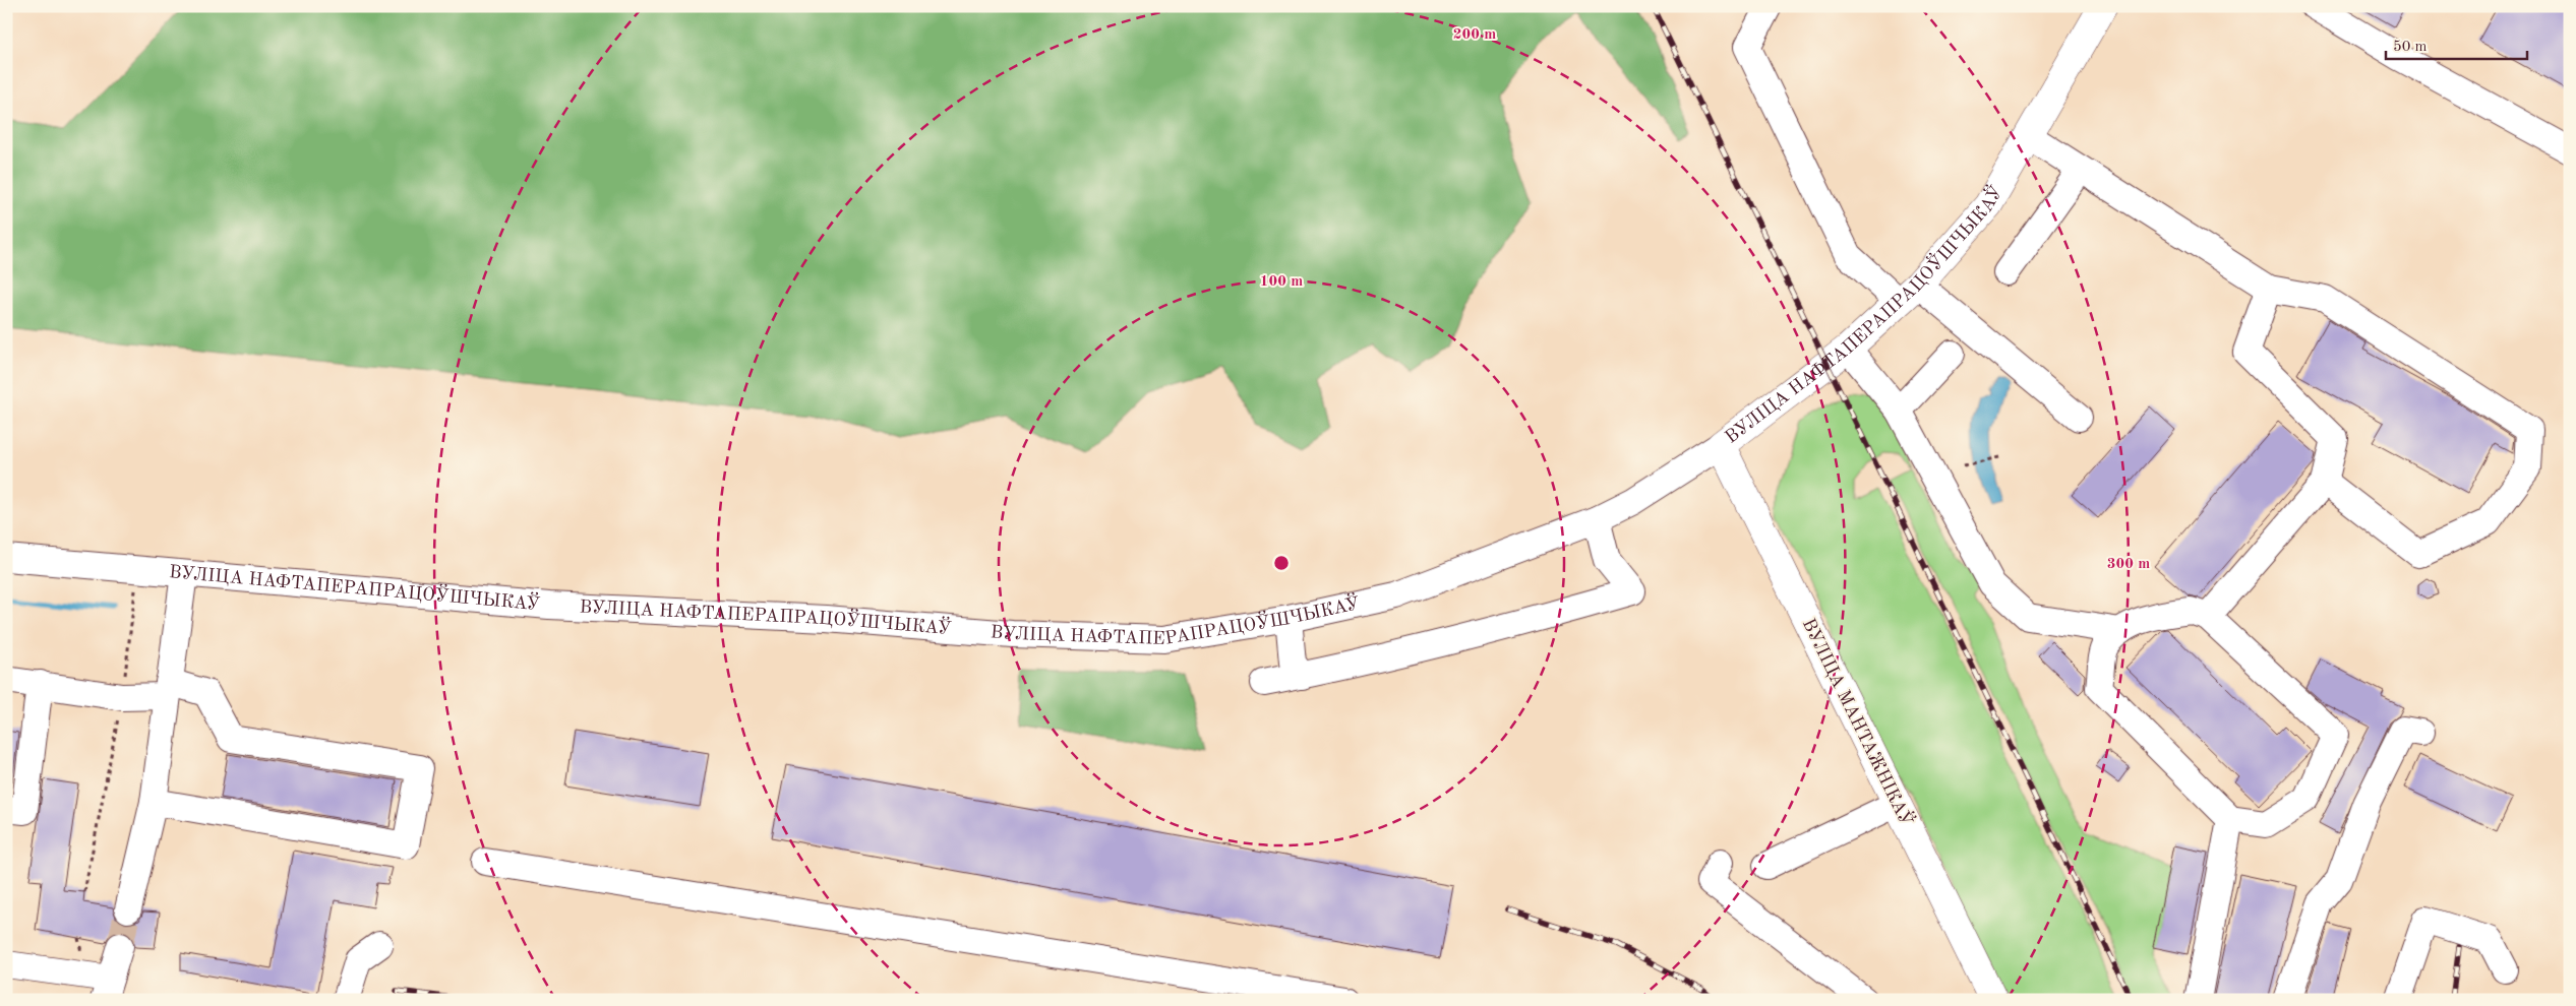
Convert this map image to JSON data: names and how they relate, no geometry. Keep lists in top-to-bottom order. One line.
{"streets":{"main road":["ВУЛІЦА НАФТАПЕРАПРАЦОЎШЧЫКАЎ","ВУЛІЦА МАНТАЖНІКАЎ"]},"crossings":[["ВУЛІЦА НАФТАПЕРАПРАЦОЎШЧЫКАЎ","ВУЛІЦА МАНТАЖНІКАЎ"]],"scale_bar":"50 m","rings":["200 m","100 m","300 m"]}
